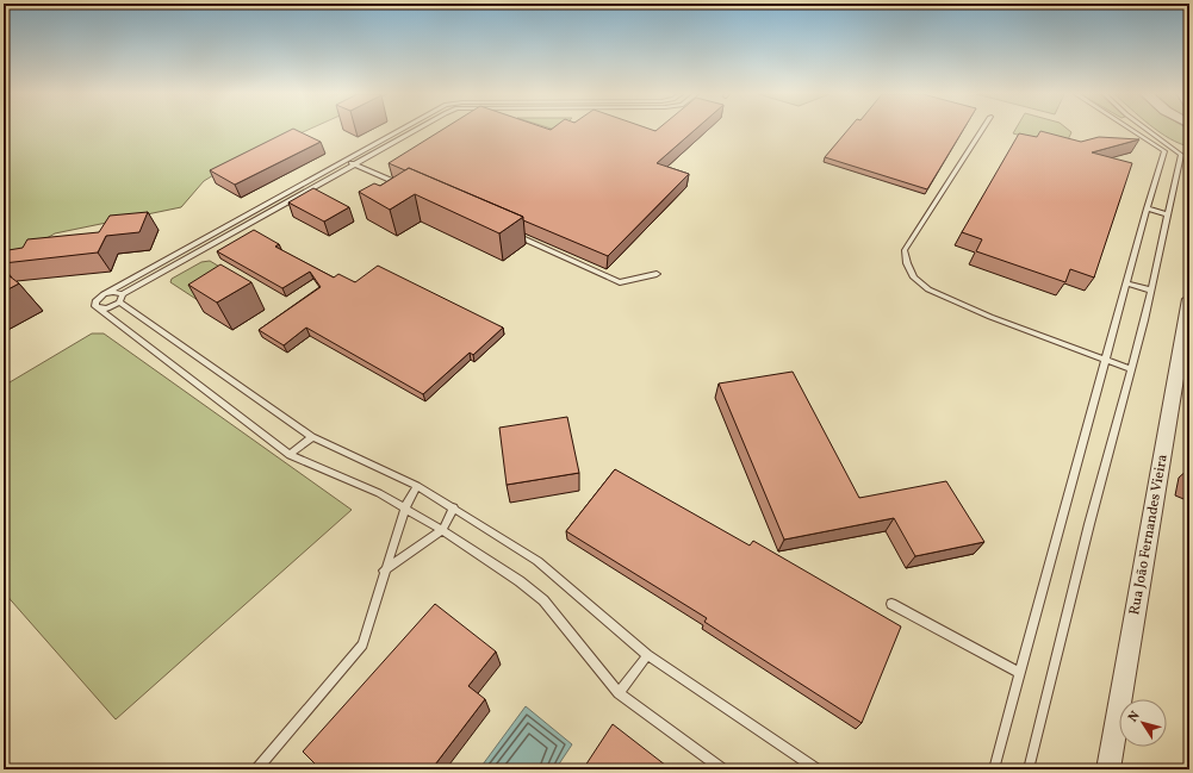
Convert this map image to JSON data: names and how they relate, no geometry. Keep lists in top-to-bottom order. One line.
{"streets":{"street":["Rua João Fernandes Vieira"]},"north":"top left"}
